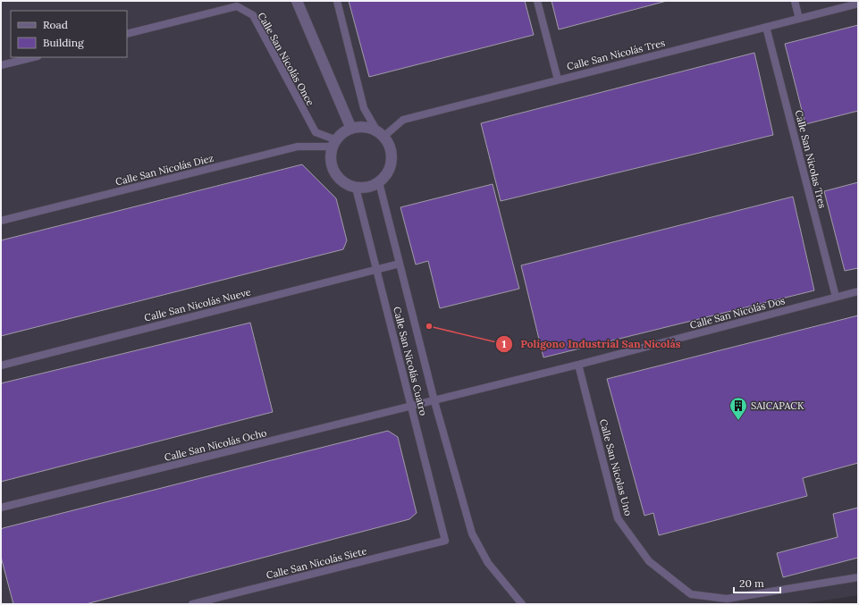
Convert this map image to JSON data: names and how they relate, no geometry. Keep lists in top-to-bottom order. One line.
{"streets":{"lane":["Calle San Nicolás Tres","Calle San Nicolás Once","Calle San Nicolas Tres","Calle San Nicolás Diez","Calle San Nicolás Nueve","Calle San Nicolás Dos","Calle San Nicolás Cuatro","Calle San Nicolás Ocho","Calle San Nicolas Uno","Calle San Nicolás Siete"]},"crossings":[["Calle San Nicolás Tres","Calle San Nicolás Once"],["Calle San Nicolás Tres","Calle San Nicolas Tres"],["Calle San Nicolás Tres","Calle San Nicolás Diez"],["Calle San Nicolás Tres","Calle San Nicolás Cuatro"],["Calle San Nicolás Once","Calle San Nicolás Diez"],["Calle San Nicolás Once","Calle San Nicolás Cuatro"],["Calle San Nicolas Tres","Calle San Nicolás Dos"],["Calle San Nicolás Diez","Calle San Nicolás Cuatro"],["Calle San Nicolás Nueve","Calle San Nicolás Cuatro"],["Calle San Nicolás Dos","Calle San Nicolás Cuatro"],["Calle San Nicolás Dos","Calle San Nicolás Ocho"],["Calle San Nicolás Dos","Calle San Nicolas Uno"],["Calle San Nicolás Cuatro","Calle San Nicolás Ocho"],["Calle San Nicolás Cuatro","Calle San Nicolás Siete"]],"places":{"other":["Polígono Industrial San Nicolás"],"building":["SAICAPACK"]},"legend":["Road","Building"],"scale_bar":"20 m"}
